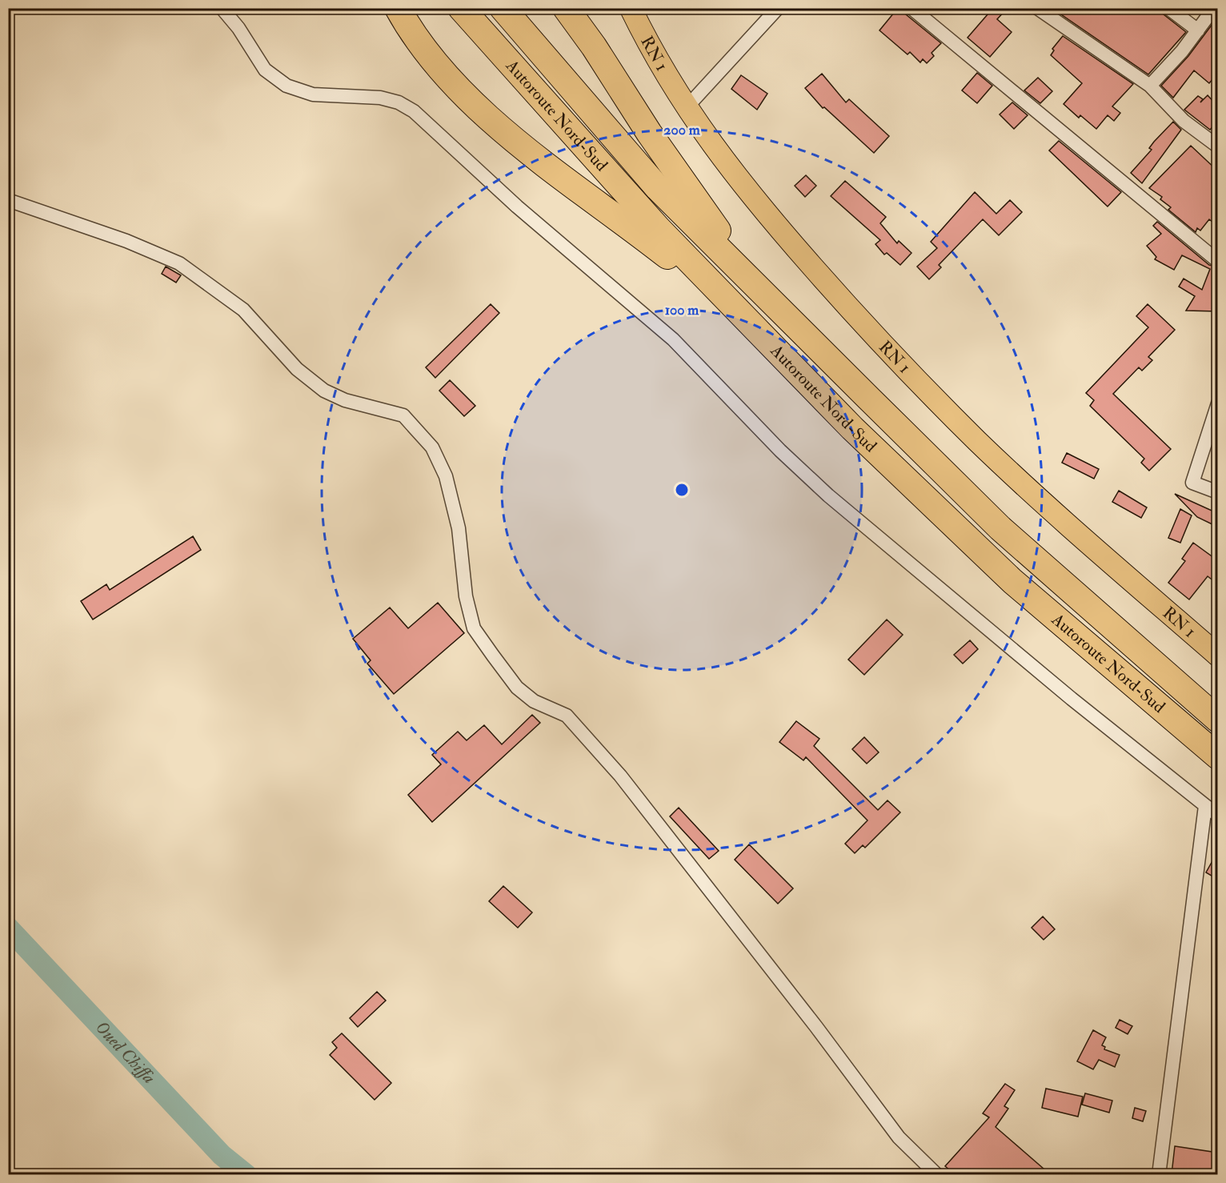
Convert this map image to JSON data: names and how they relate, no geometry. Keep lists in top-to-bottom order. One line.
{"streets":{"highway":["Autoroute Nord-Sud"],"main road":["RN 1"]},"water":["Oued Chiffa"],"rings":["200 m","100 m"]}
